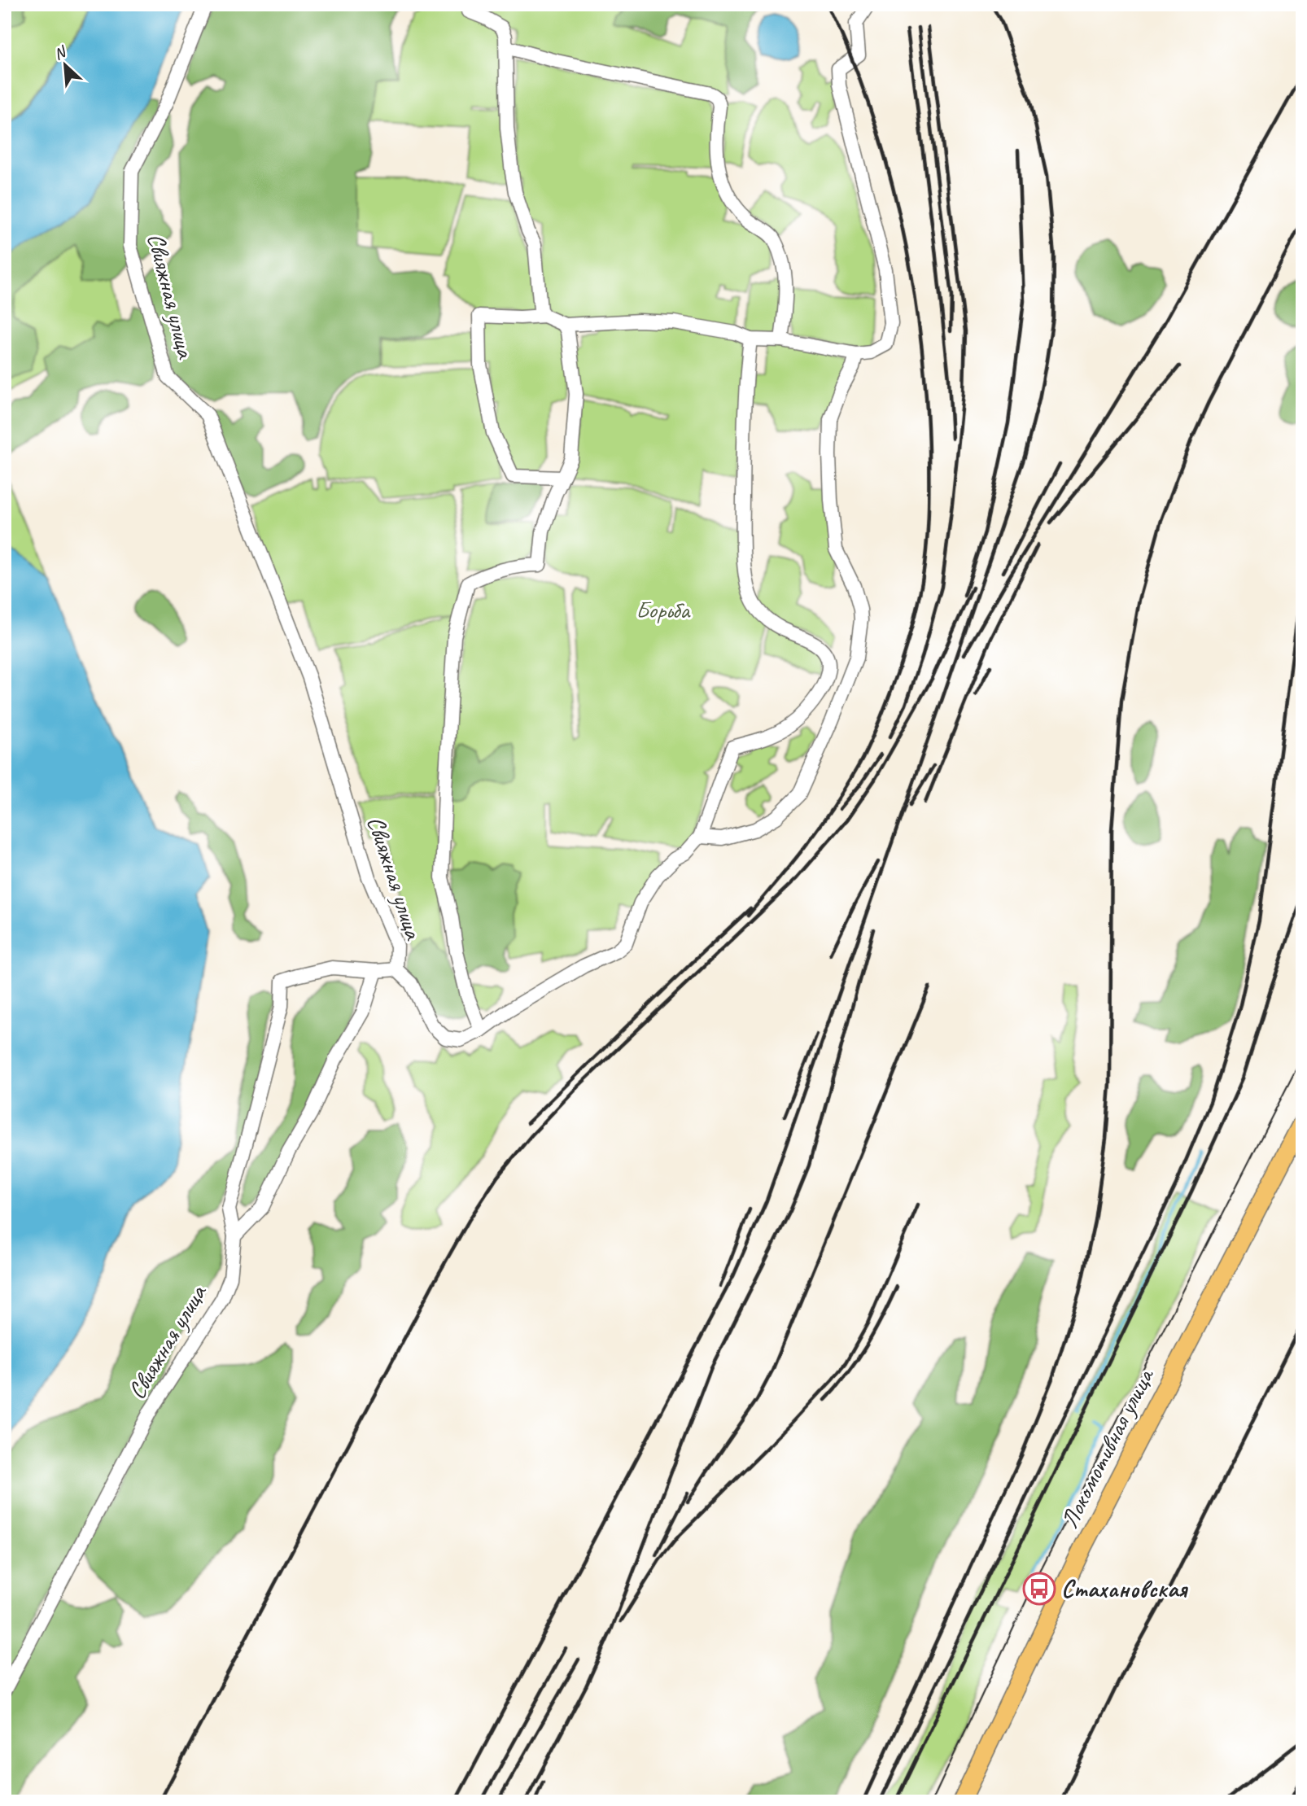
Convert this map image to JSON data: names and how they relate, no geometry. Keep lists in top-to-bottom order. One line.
{"streets":{"main road":["Локомотивная улица"],"street":["Свияжная улица"]},"parks":["Борьба"],"places":{"bus stop":["Стахановская"]},"north":"top left"}
